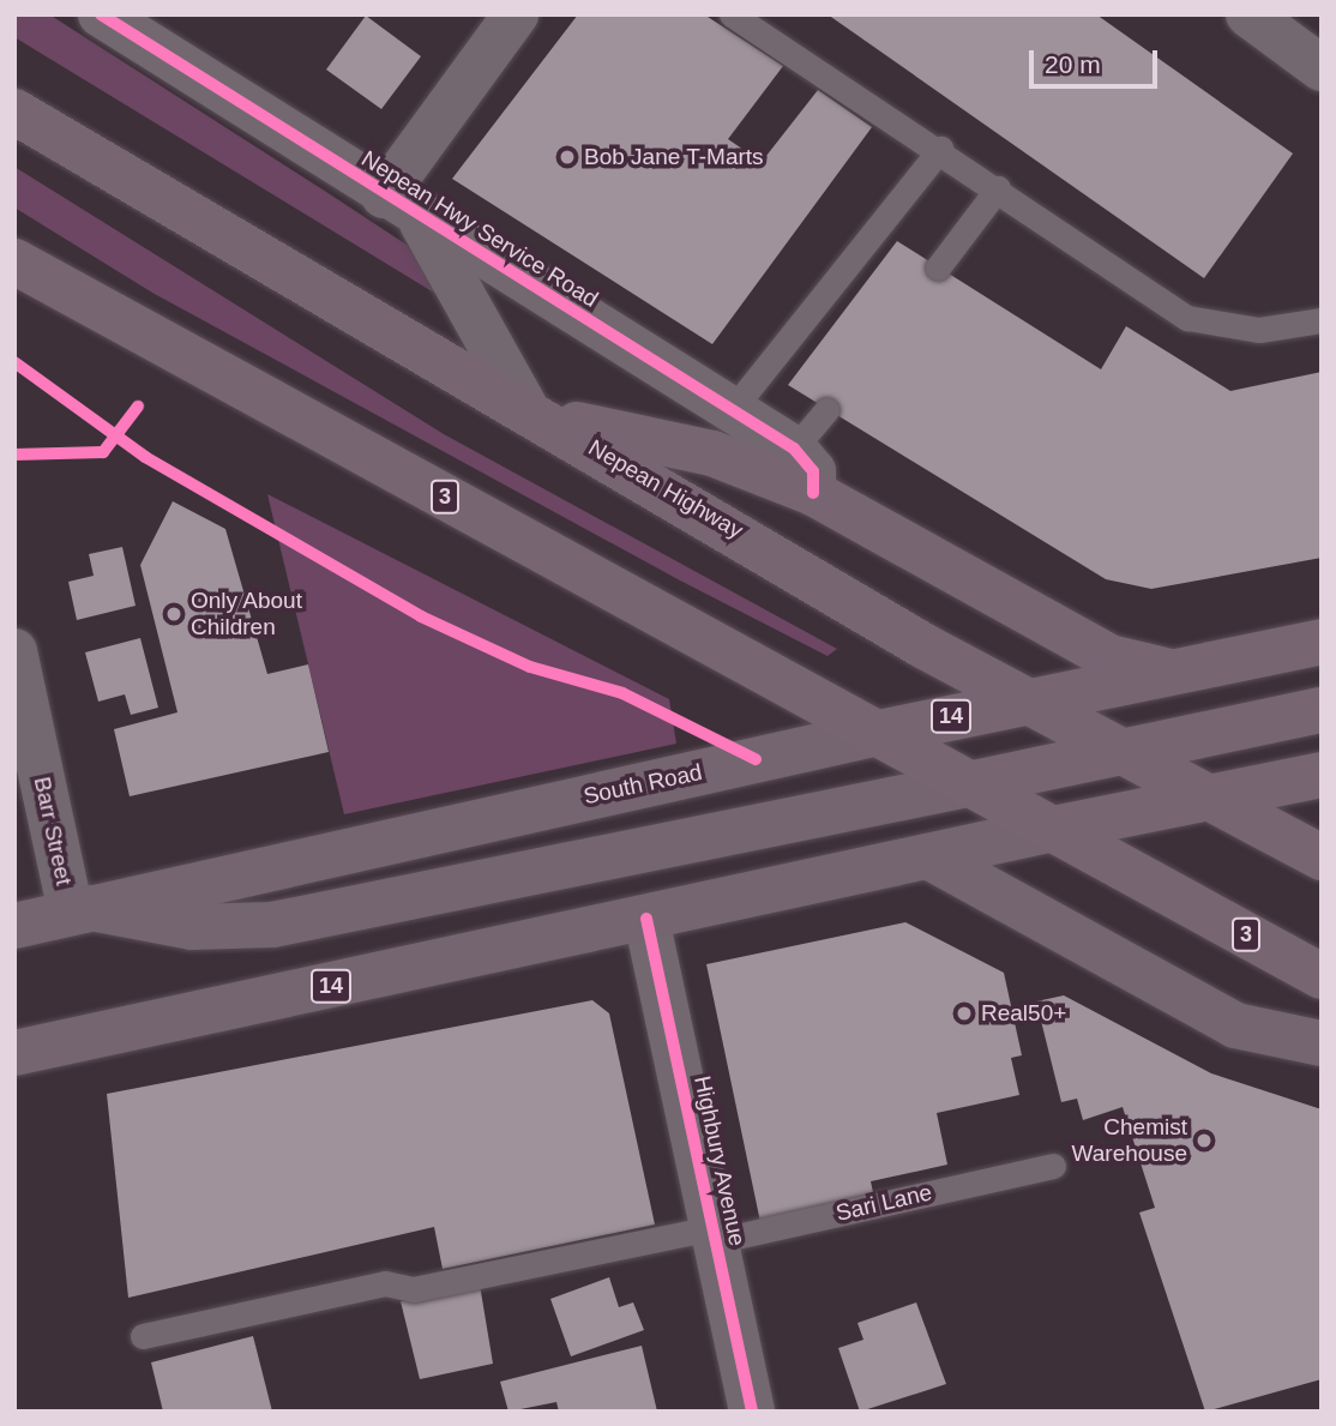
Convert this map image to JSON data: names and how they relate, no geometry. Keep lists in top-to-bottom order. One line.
{"streets":{"highway":["Nepean Highway","3","14","South Road"],"street":["Nepean Hwy Service Road","Barr Street","Highbury Avenue"],"lane":["Sari Lane"]},"crossings":[["Nepean Hwy Service Road","Nepean Highway"],["Nepean Highway","14"],["Nepean Highway","South Road"],["3","14"],["3","South Road"],["14","Highbury Avenue"],["South Road","Barr Street"],["Highbury Avenue","Sari Lane"]],"places":["Bob Jane T-Marts","Only About Children","Real50+","Chemist Warehouse"],"scale_bar":"20 m"}
